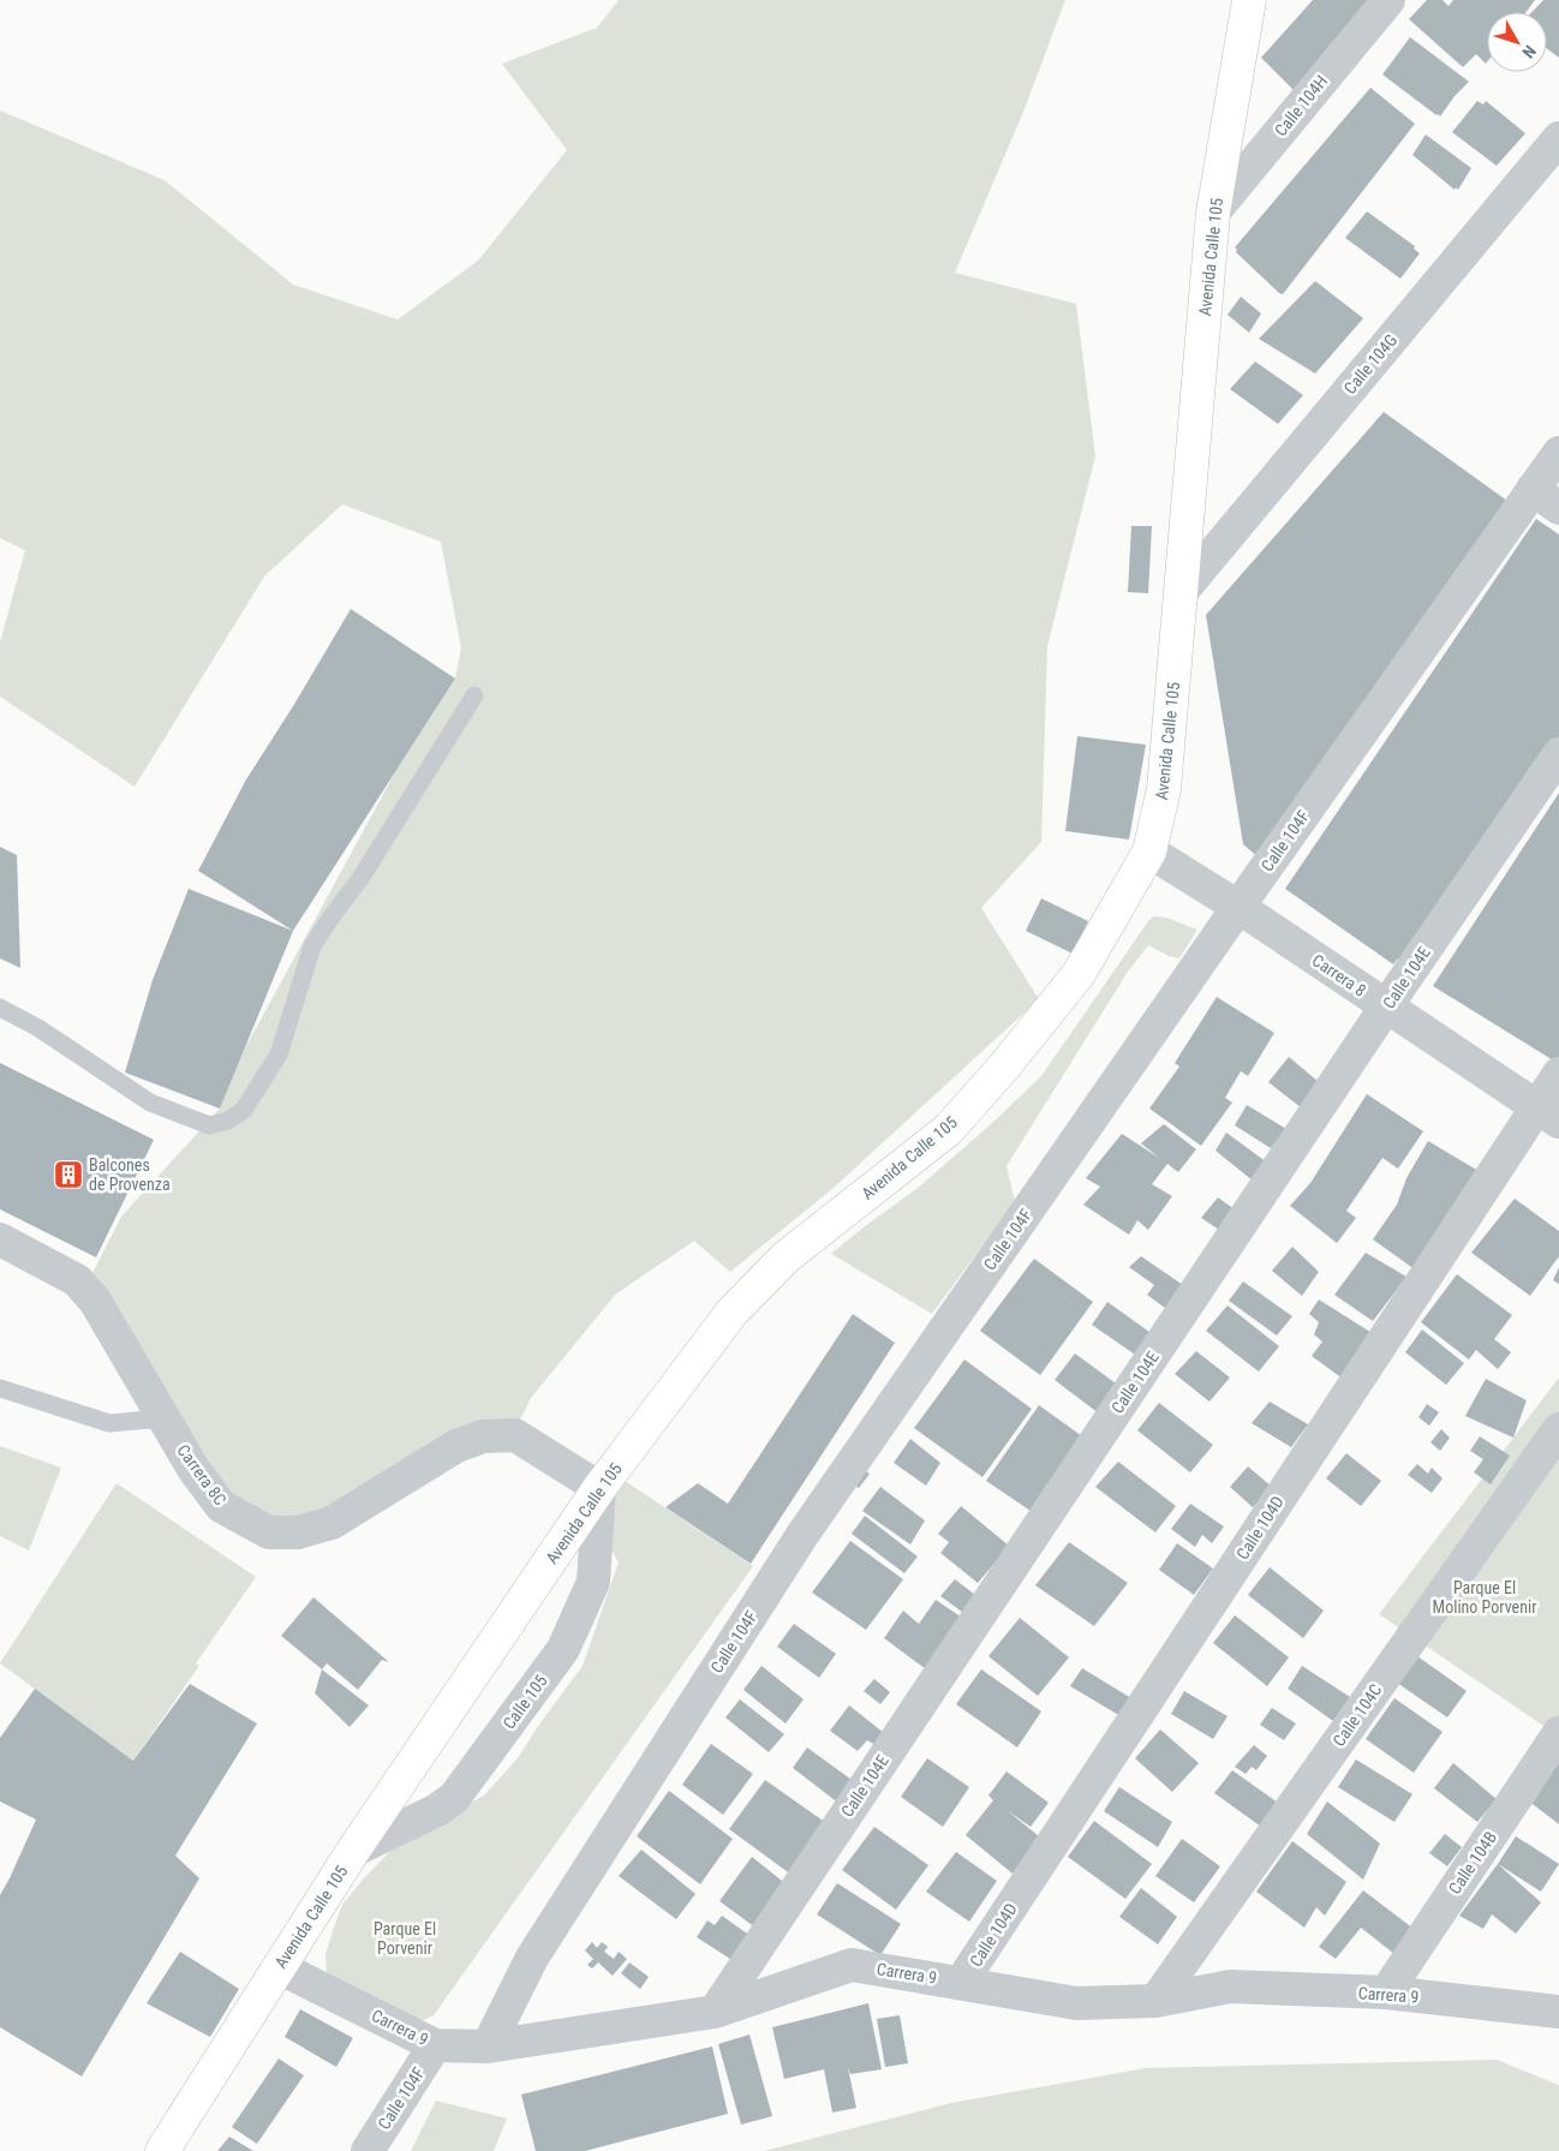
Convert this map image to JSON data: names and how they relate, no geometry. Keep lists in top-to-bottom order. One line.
{"streets":{"main road":["Avenida Calle 105"],"street":["Calle 104H","Calle 104G","Calle 104F","Carrera 8","Calle 104E","Carrera 8C","Calle 104D","Calle 105","Calle 104C","Calle 104B","Carrera 9"]},"crossings":[["Calle 104H","Avenida Calle 105"],["Avenida Calle 105","Calle 104G"],["Avenida Calle 105","Carrera 8"],["Avenida Calle 105","Carrera 8C"],["Avenida Calle 105","Calle 105"],["Avenida Calle 105","Carrera 9"],["Calle 104F","Carrera 8"],["Calle 104F","Carrera 9"],["Carrera 8","Calle 104E"],["Carrera 8","Calle 104D"],["Calle 104E","Carrera 9"],["Carrera 8C","Calle 105"],["Calle 104D","Carrera 9"],["Calle 104C","Carrera 9"],["Calle 104B","Carrera 9"]],"parks":["Parque El Molino Porvenir","Parque El Porvenir"],"places":{"building":["Balcones de Provenza"]},"north":"bottom right"}
